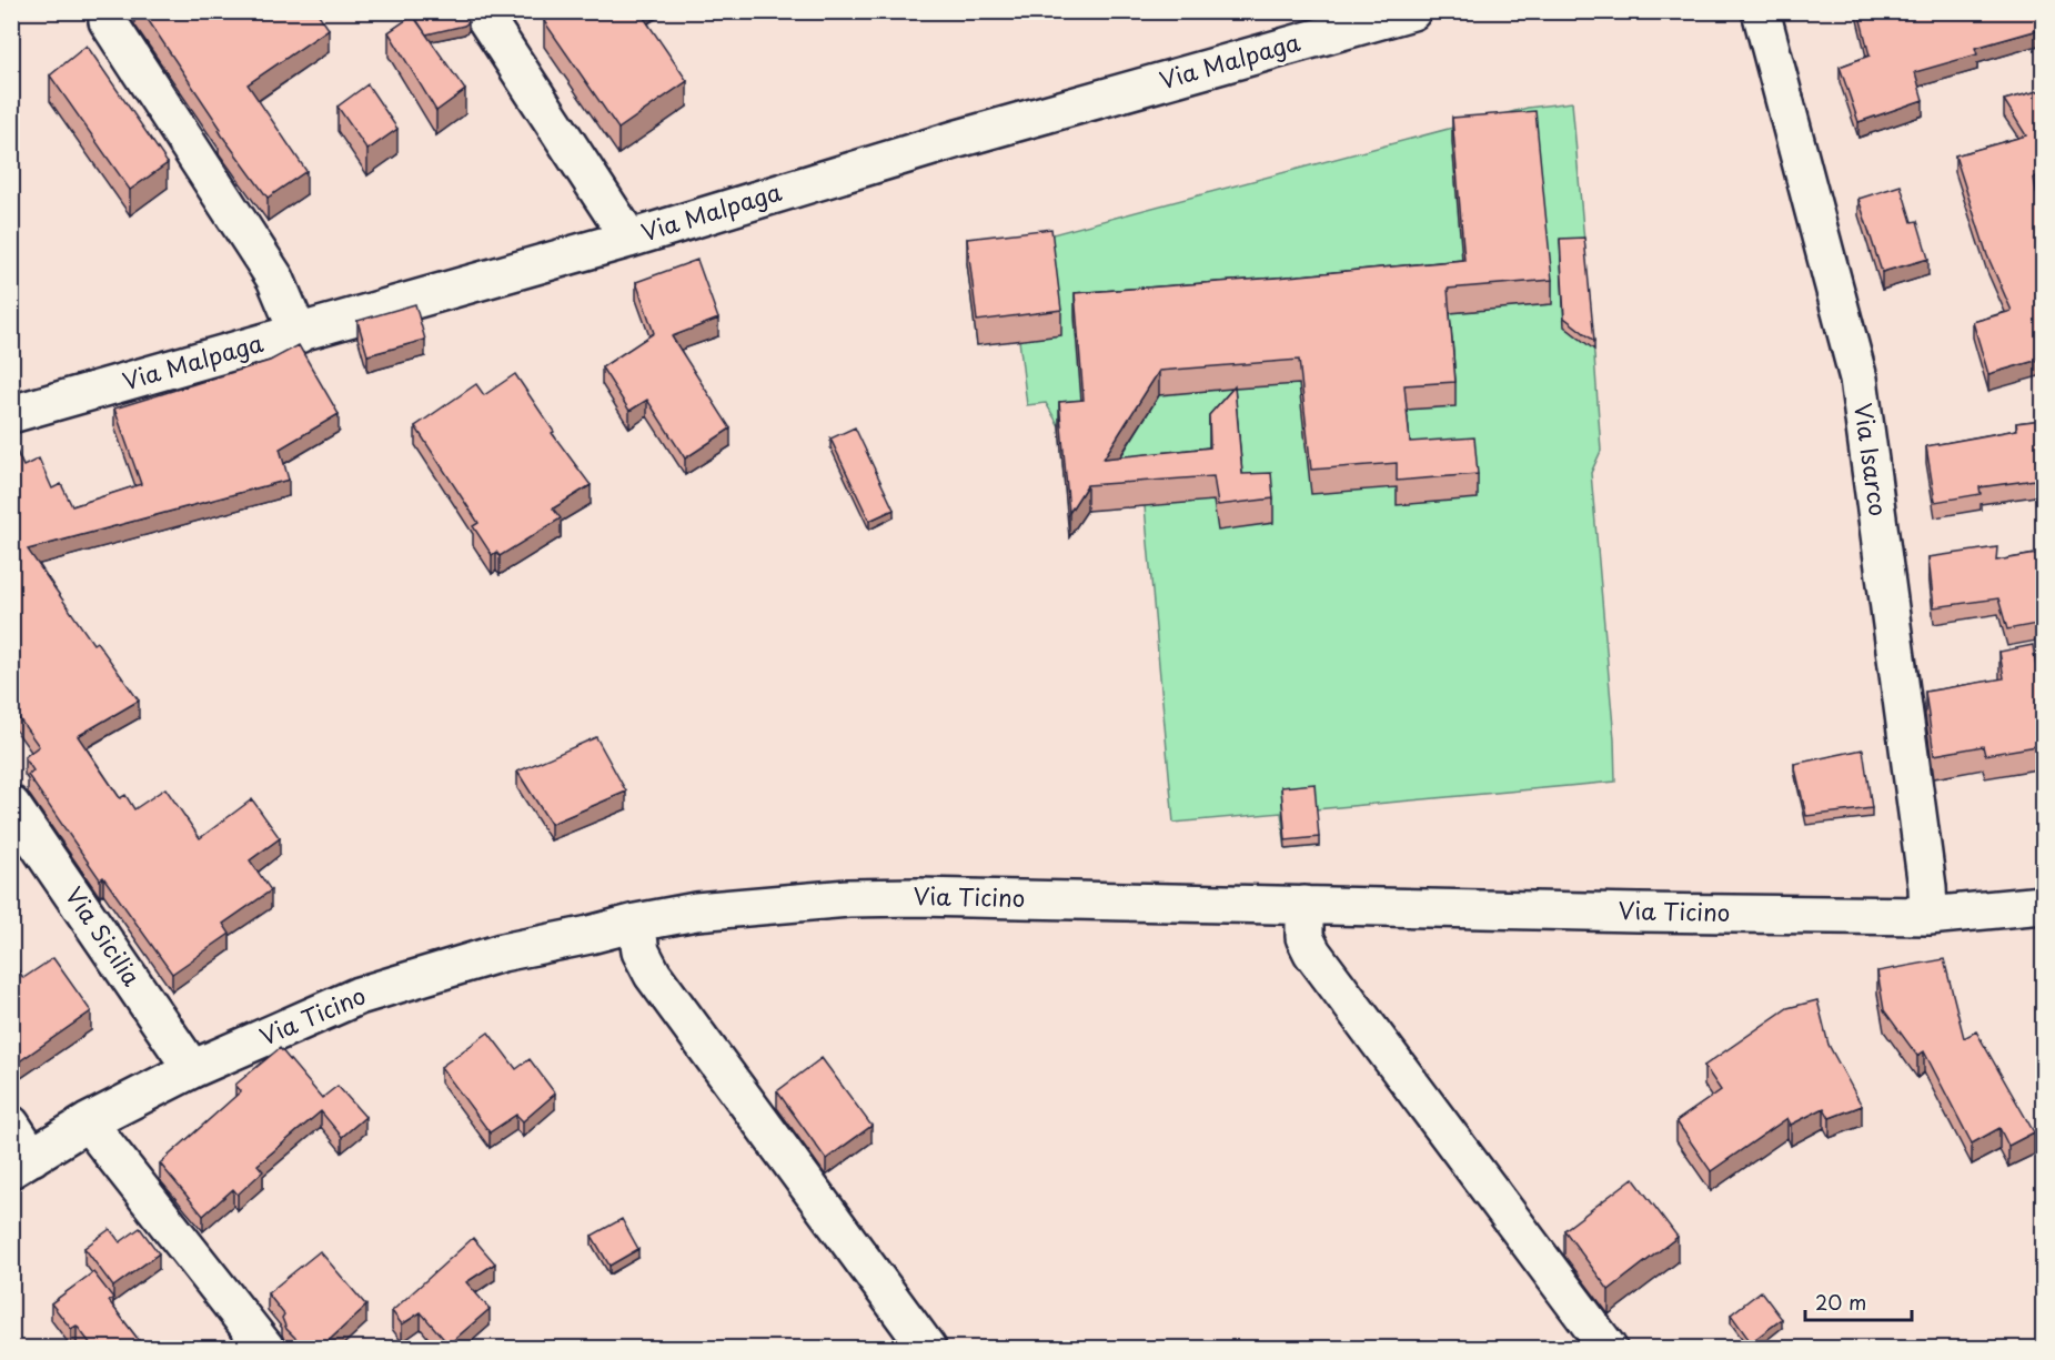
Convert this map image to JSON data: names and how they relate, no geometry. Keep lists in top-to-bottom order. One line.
{"streets":{"street":["Via Malpaga","Via Isarco","Via Ticino","Via Sicilia"]},"crossings":[["Via Isarco","Via Ticino"],["Via Ticino","Via Sicilia"]],"scale_bar":"20 m"}
